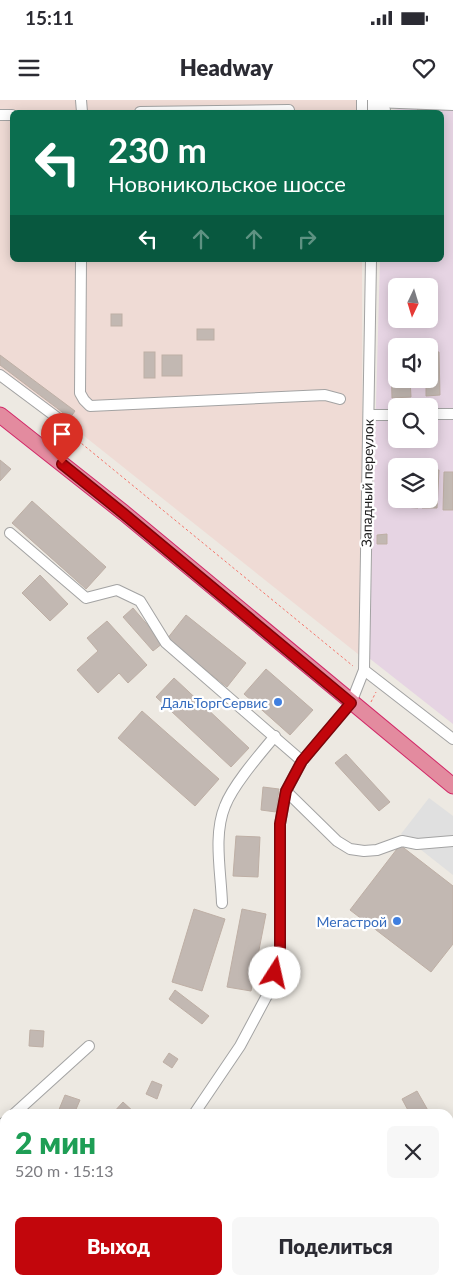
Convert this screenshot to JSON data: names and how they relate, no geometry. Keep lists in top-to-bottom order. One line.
{"streets":{"street":["Западный переулок"]},"places":["ДальТоргСервис","Мегастрой"],"north":"bottom","page":{"status":"15:11","header":"Headway","turn":["230 m","Новоникольское шоссе"],"heading":["2 мин","520 m · 15:13"],"buttons":["Выход","Поделиться"]}}
